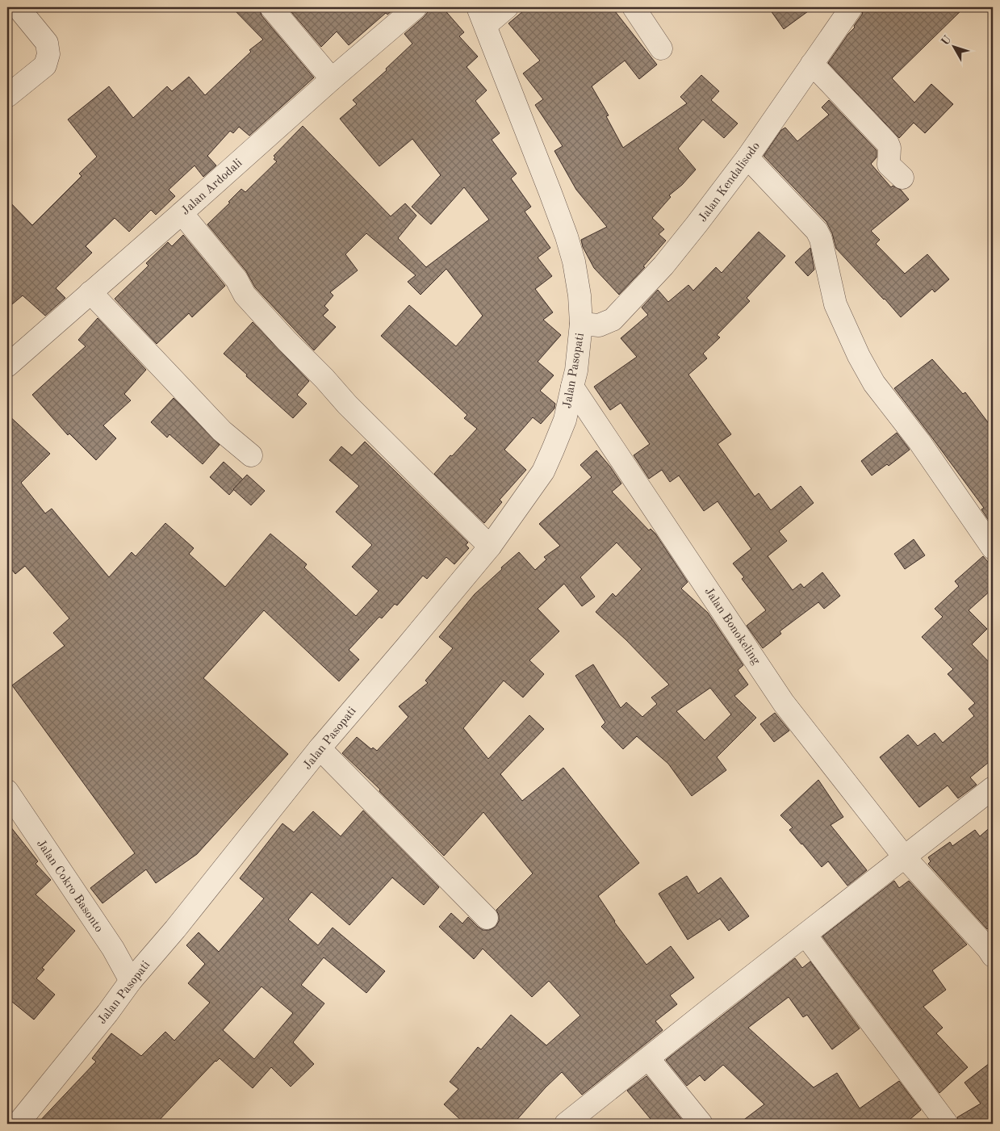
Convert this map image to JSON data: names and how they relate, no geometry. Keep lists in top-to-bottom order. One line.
{"streets":{"street":["Jalan Kendalisodo","Jalan Ardodali","Jalan Pasopati","Jalan Bonokeling","Jalan Cokro Basonto"]},"crossings":[["Jalan Kendalisodo","Jalan Pasopati"],["Jalan Pasopati","Jalan Bonokeling"],["Jalan Pasopati","Jalan Cokro Basonto"]],"north":"top left"}
